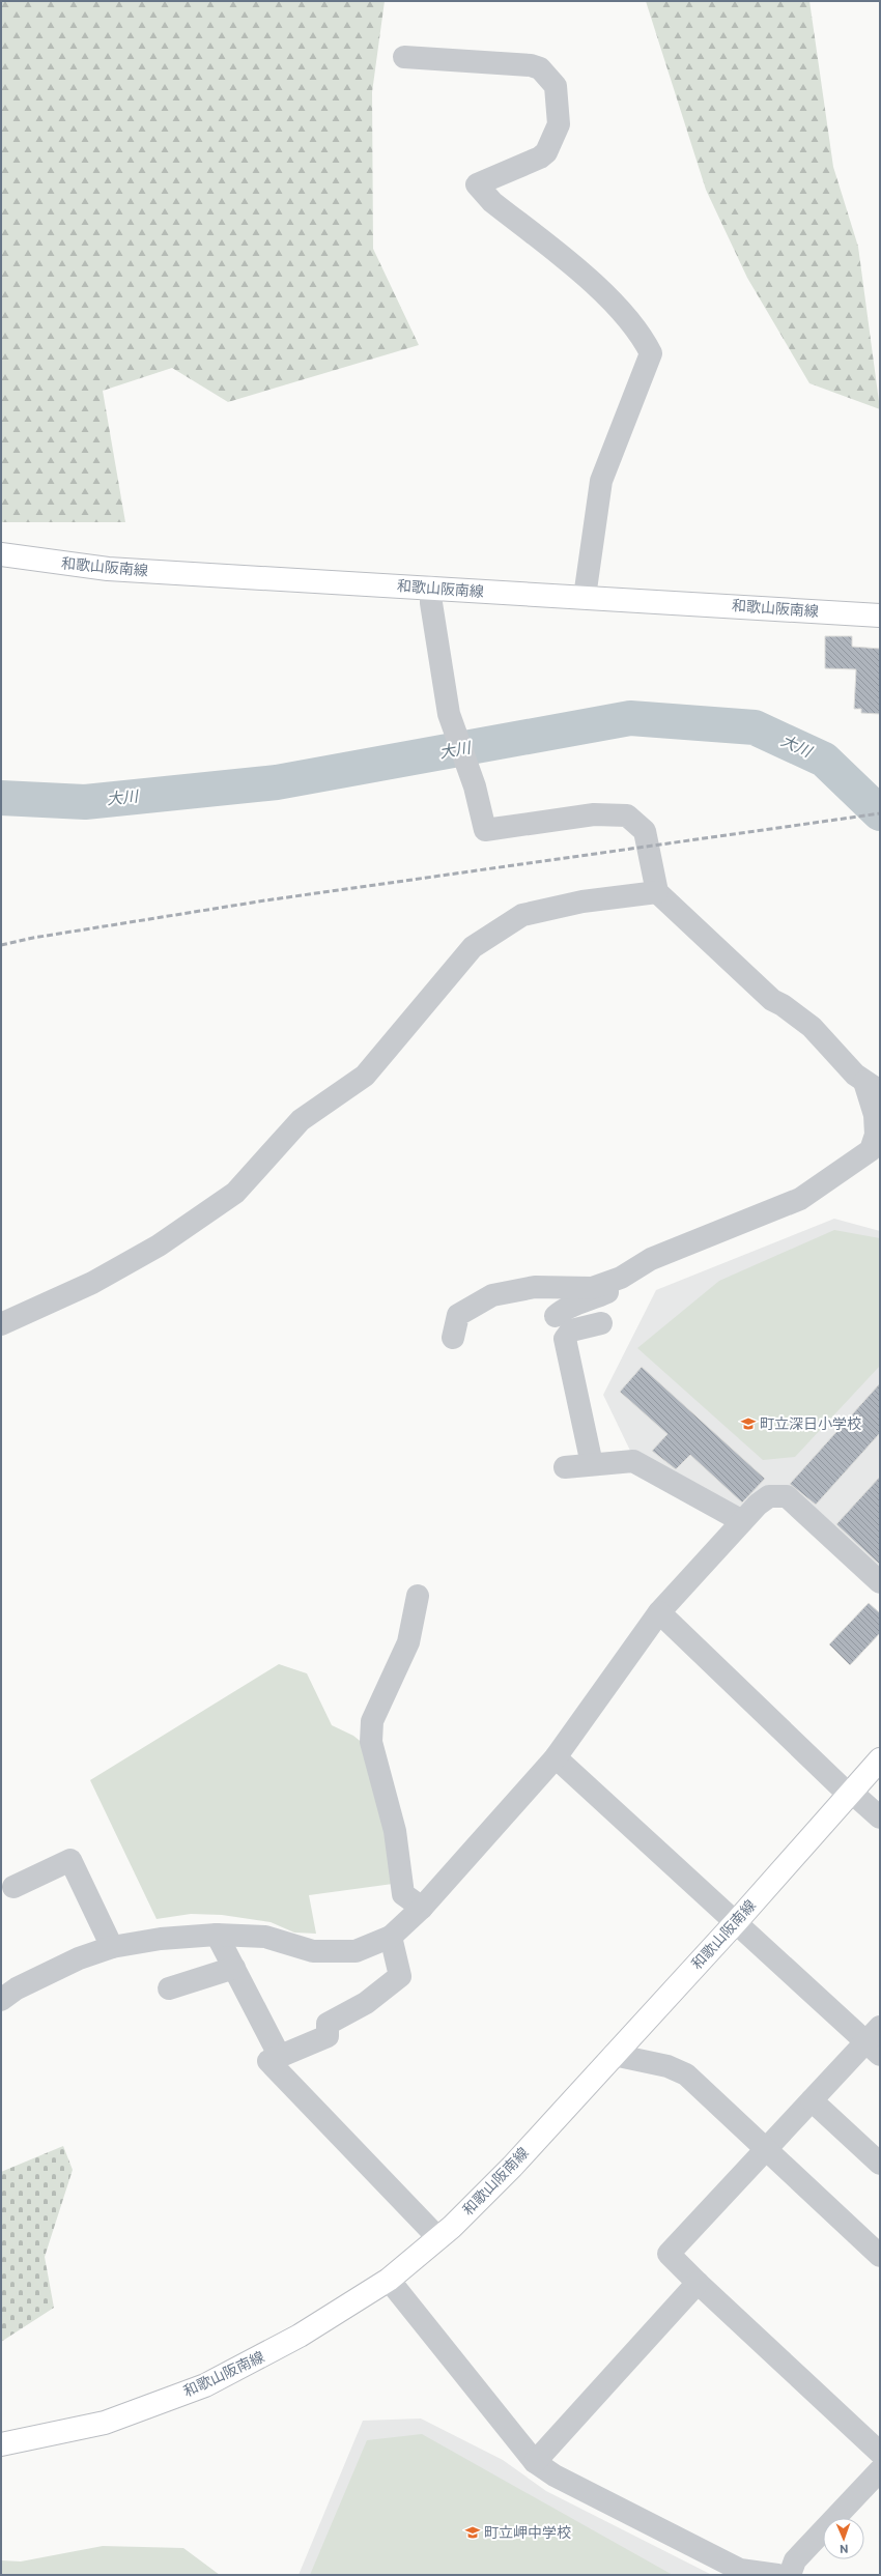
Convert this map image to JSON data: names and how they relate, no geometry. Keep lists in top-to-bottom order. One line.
{"streets":{"main road":["和歌山阪南線"]},"water":["大川"],"places":{"school or university":["町立深日小学校","町立岬中学校"]},"north":"bottom"}
